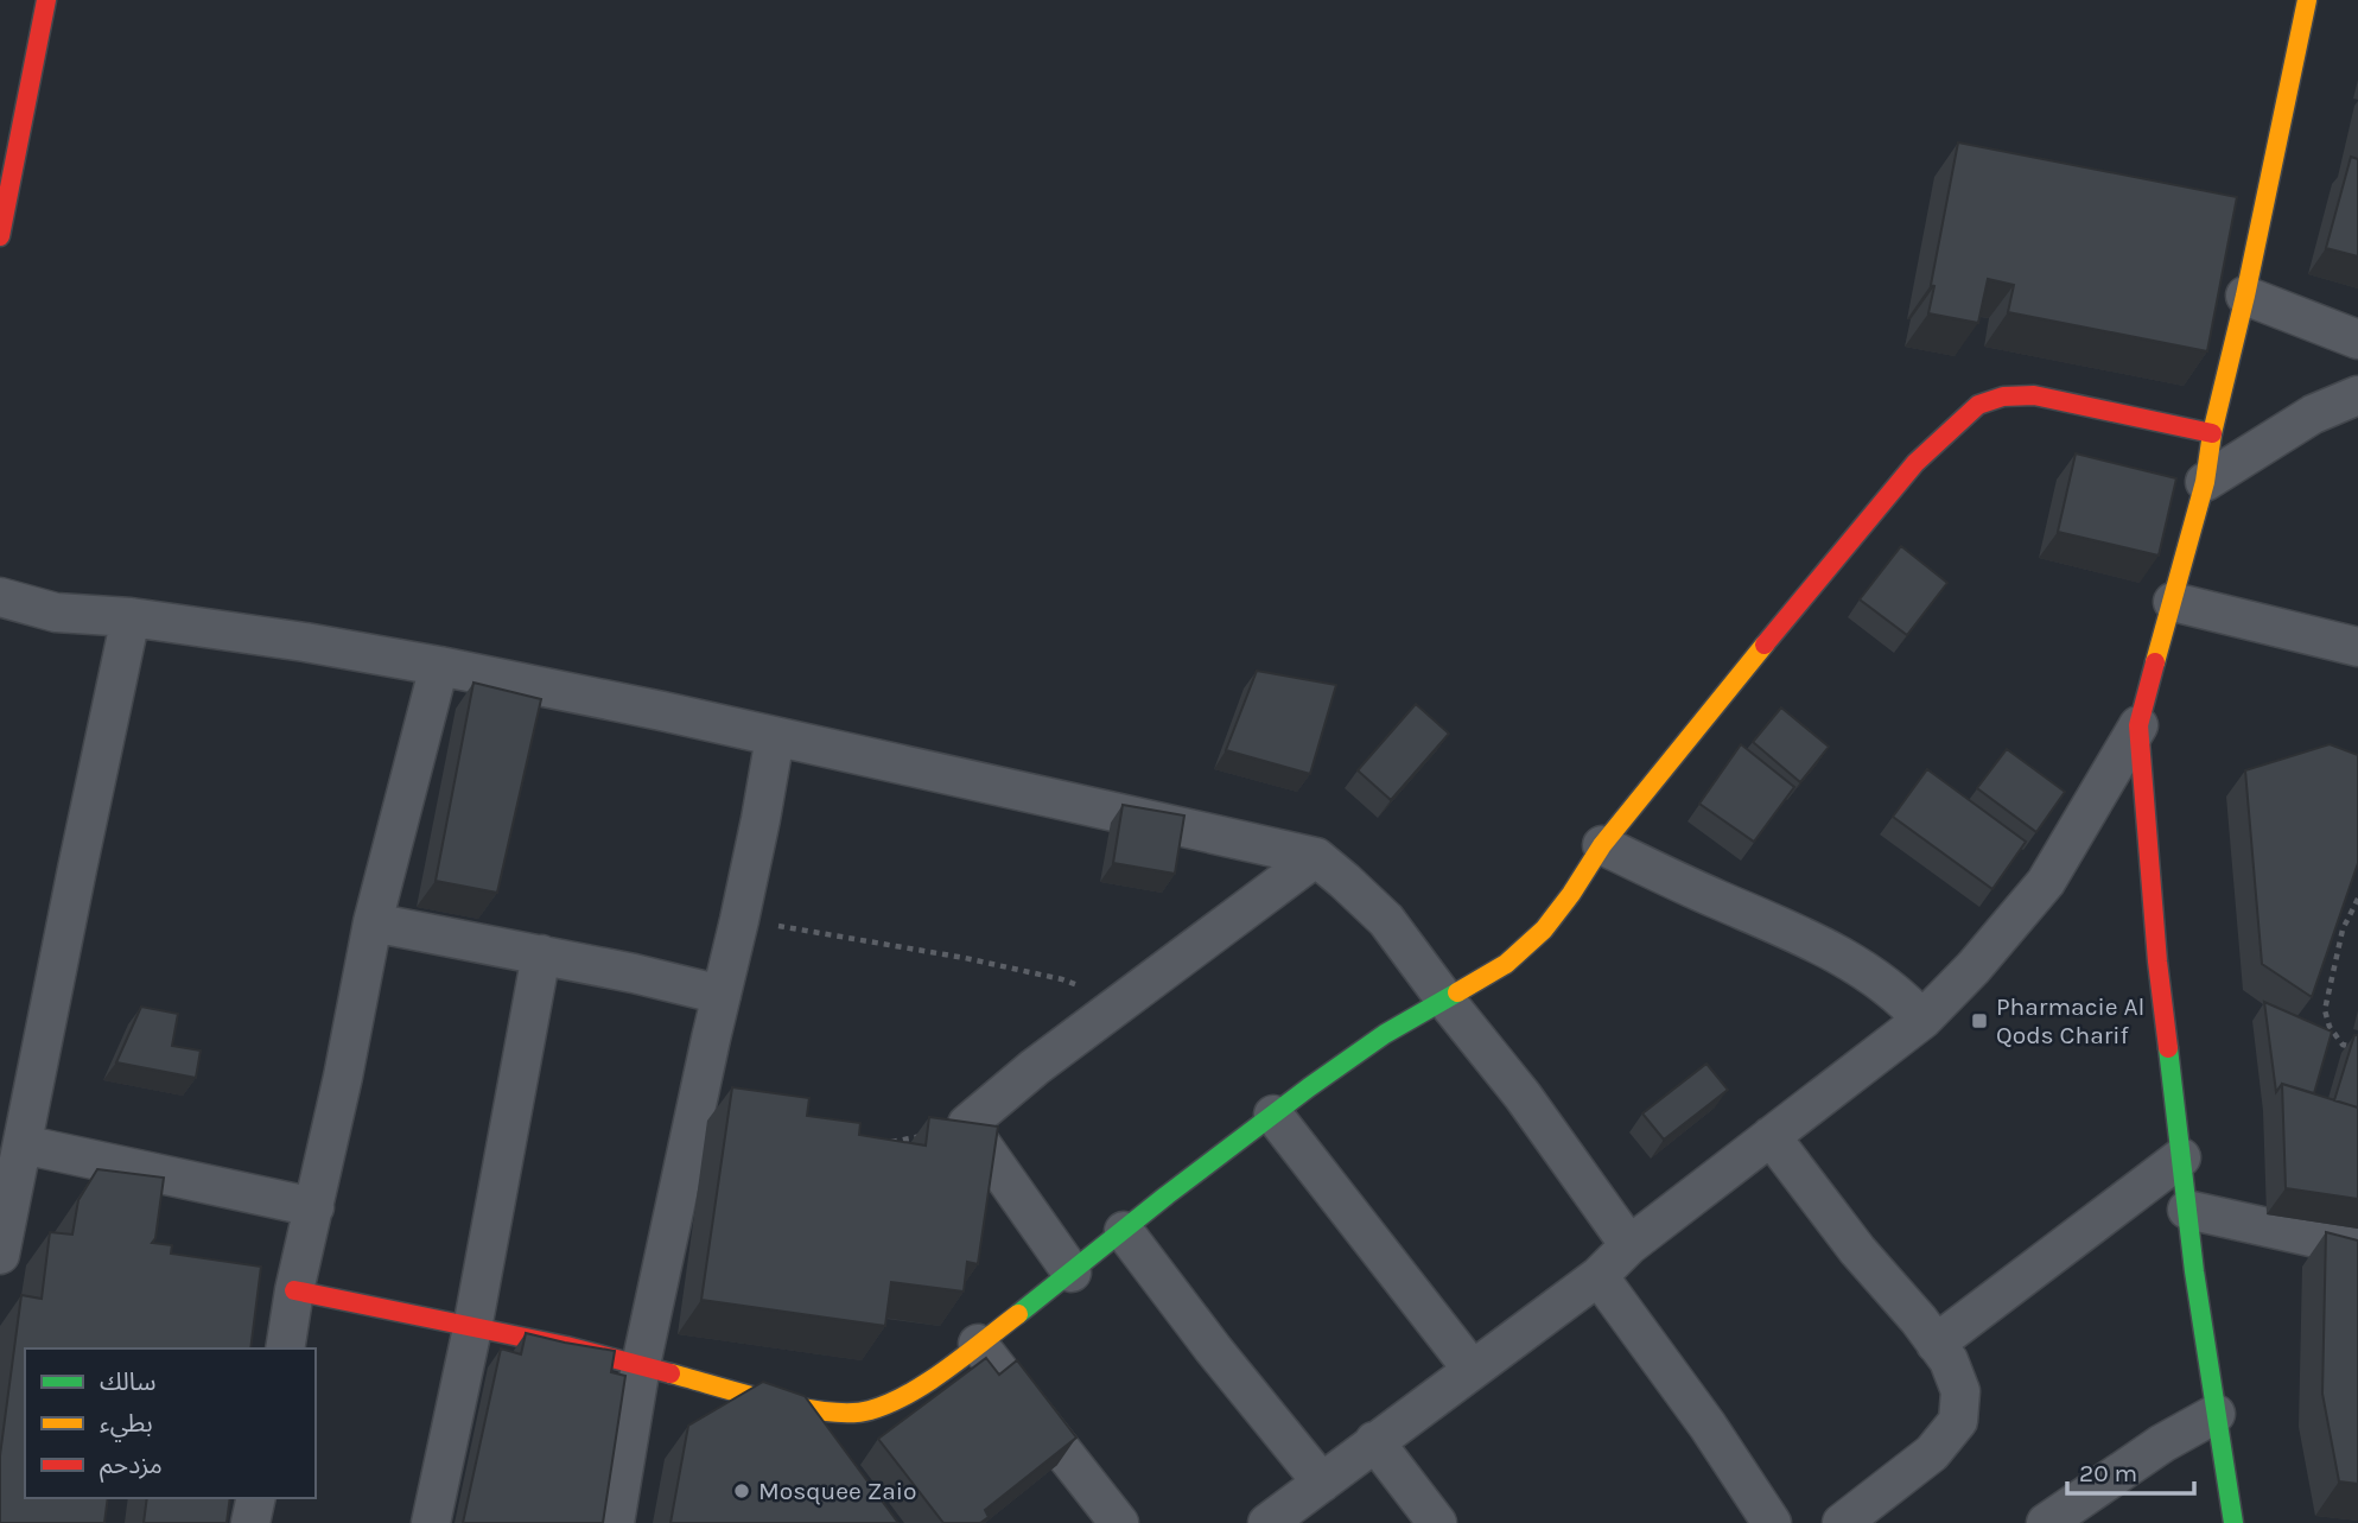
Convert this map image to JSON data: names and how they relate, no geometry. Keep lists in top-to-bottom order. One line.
{"places":{"transit":["Pharmacie Al Qods Charif"],"other":["Mosquee Zaio"]},"legend":["سالك","بطيء","مزدحم"],"scale_bar":"20 m"}
